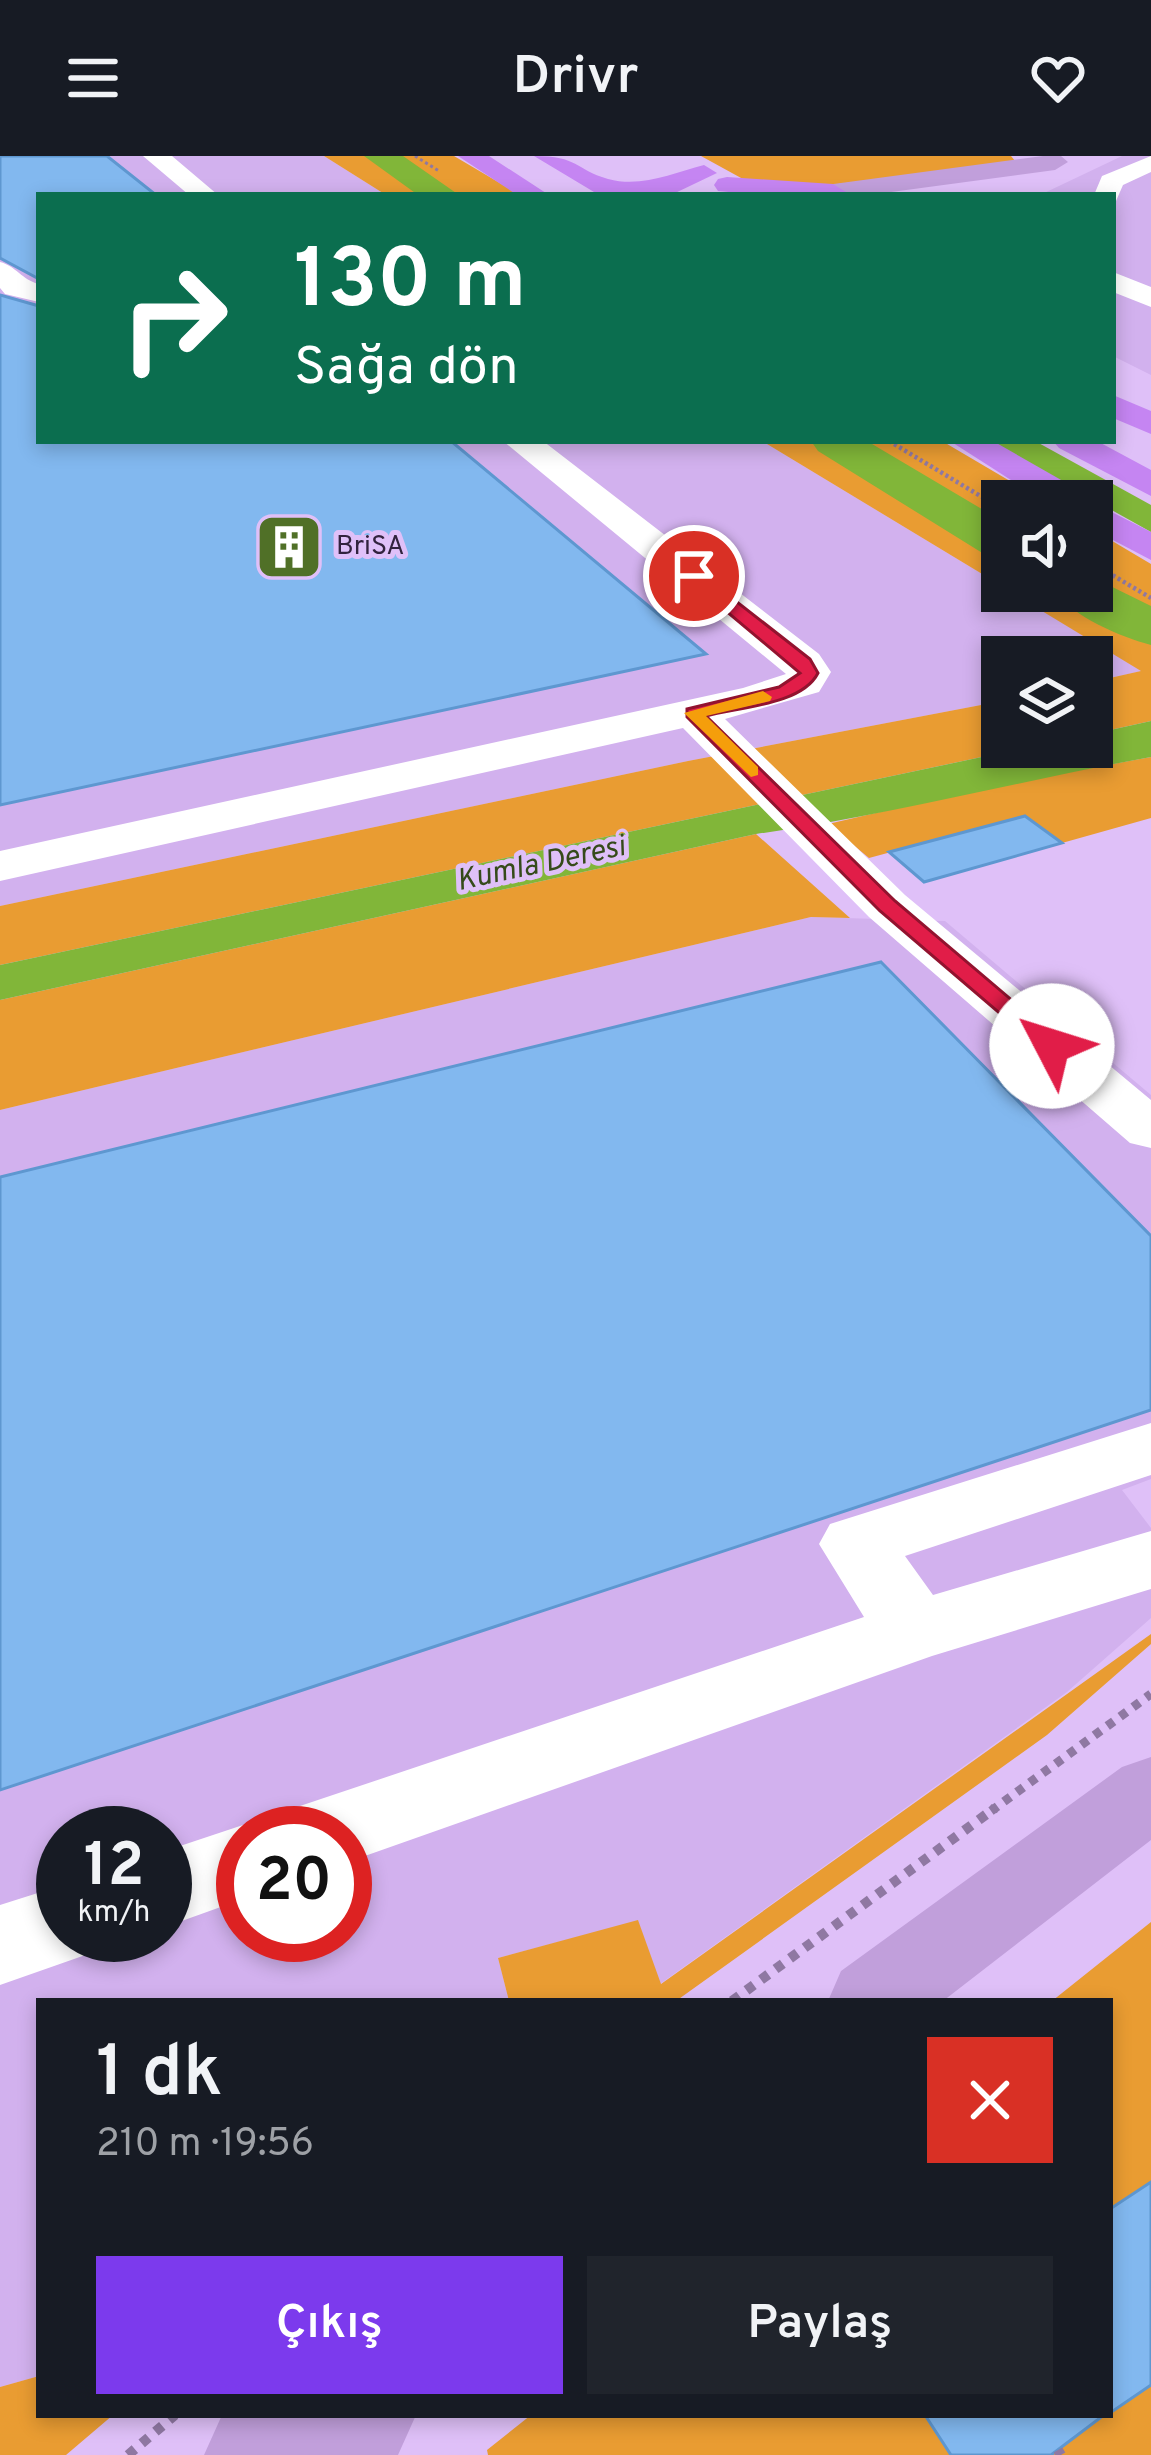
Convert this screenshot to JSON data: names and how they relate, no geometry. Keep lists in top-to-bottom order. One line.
{"water":["Kumla Deresi"],"places":{"building":["BriSA"]},"page":{"header":"Drivr","turn":["130 m","Sağa dön"],"speed":"12 km/h","limit":"20","heading":["1 dk","210 m · 19:56"],"buttons":["Çıkış","Paylaş"]}}
